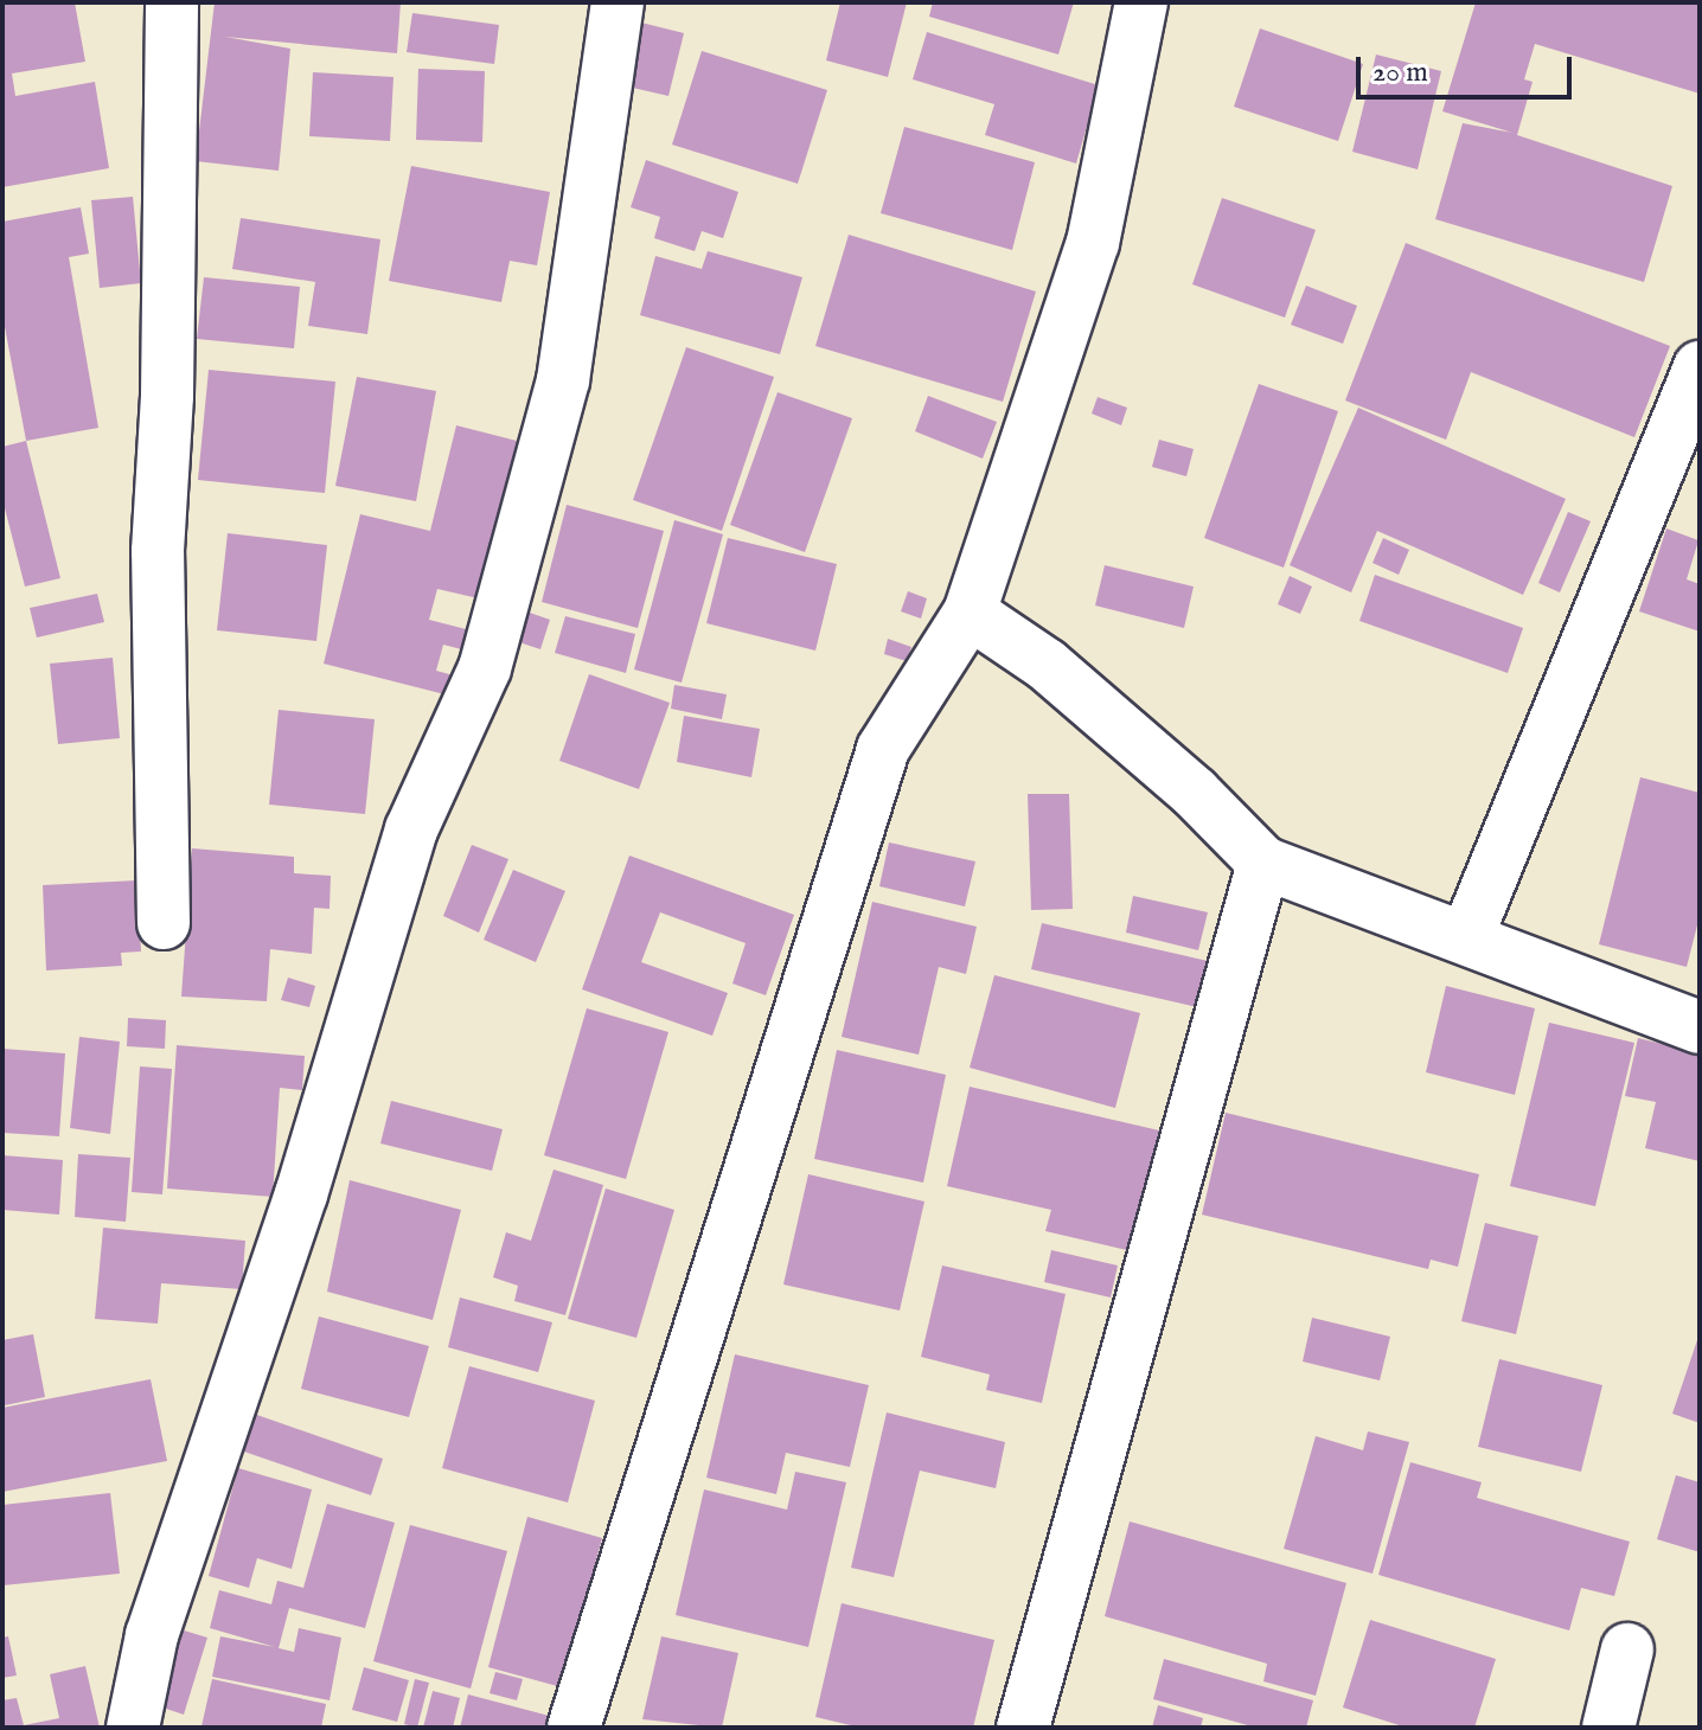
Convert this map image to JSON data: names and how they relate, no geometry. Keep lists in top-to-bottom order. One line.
{"scale_bar":"20 m"}
